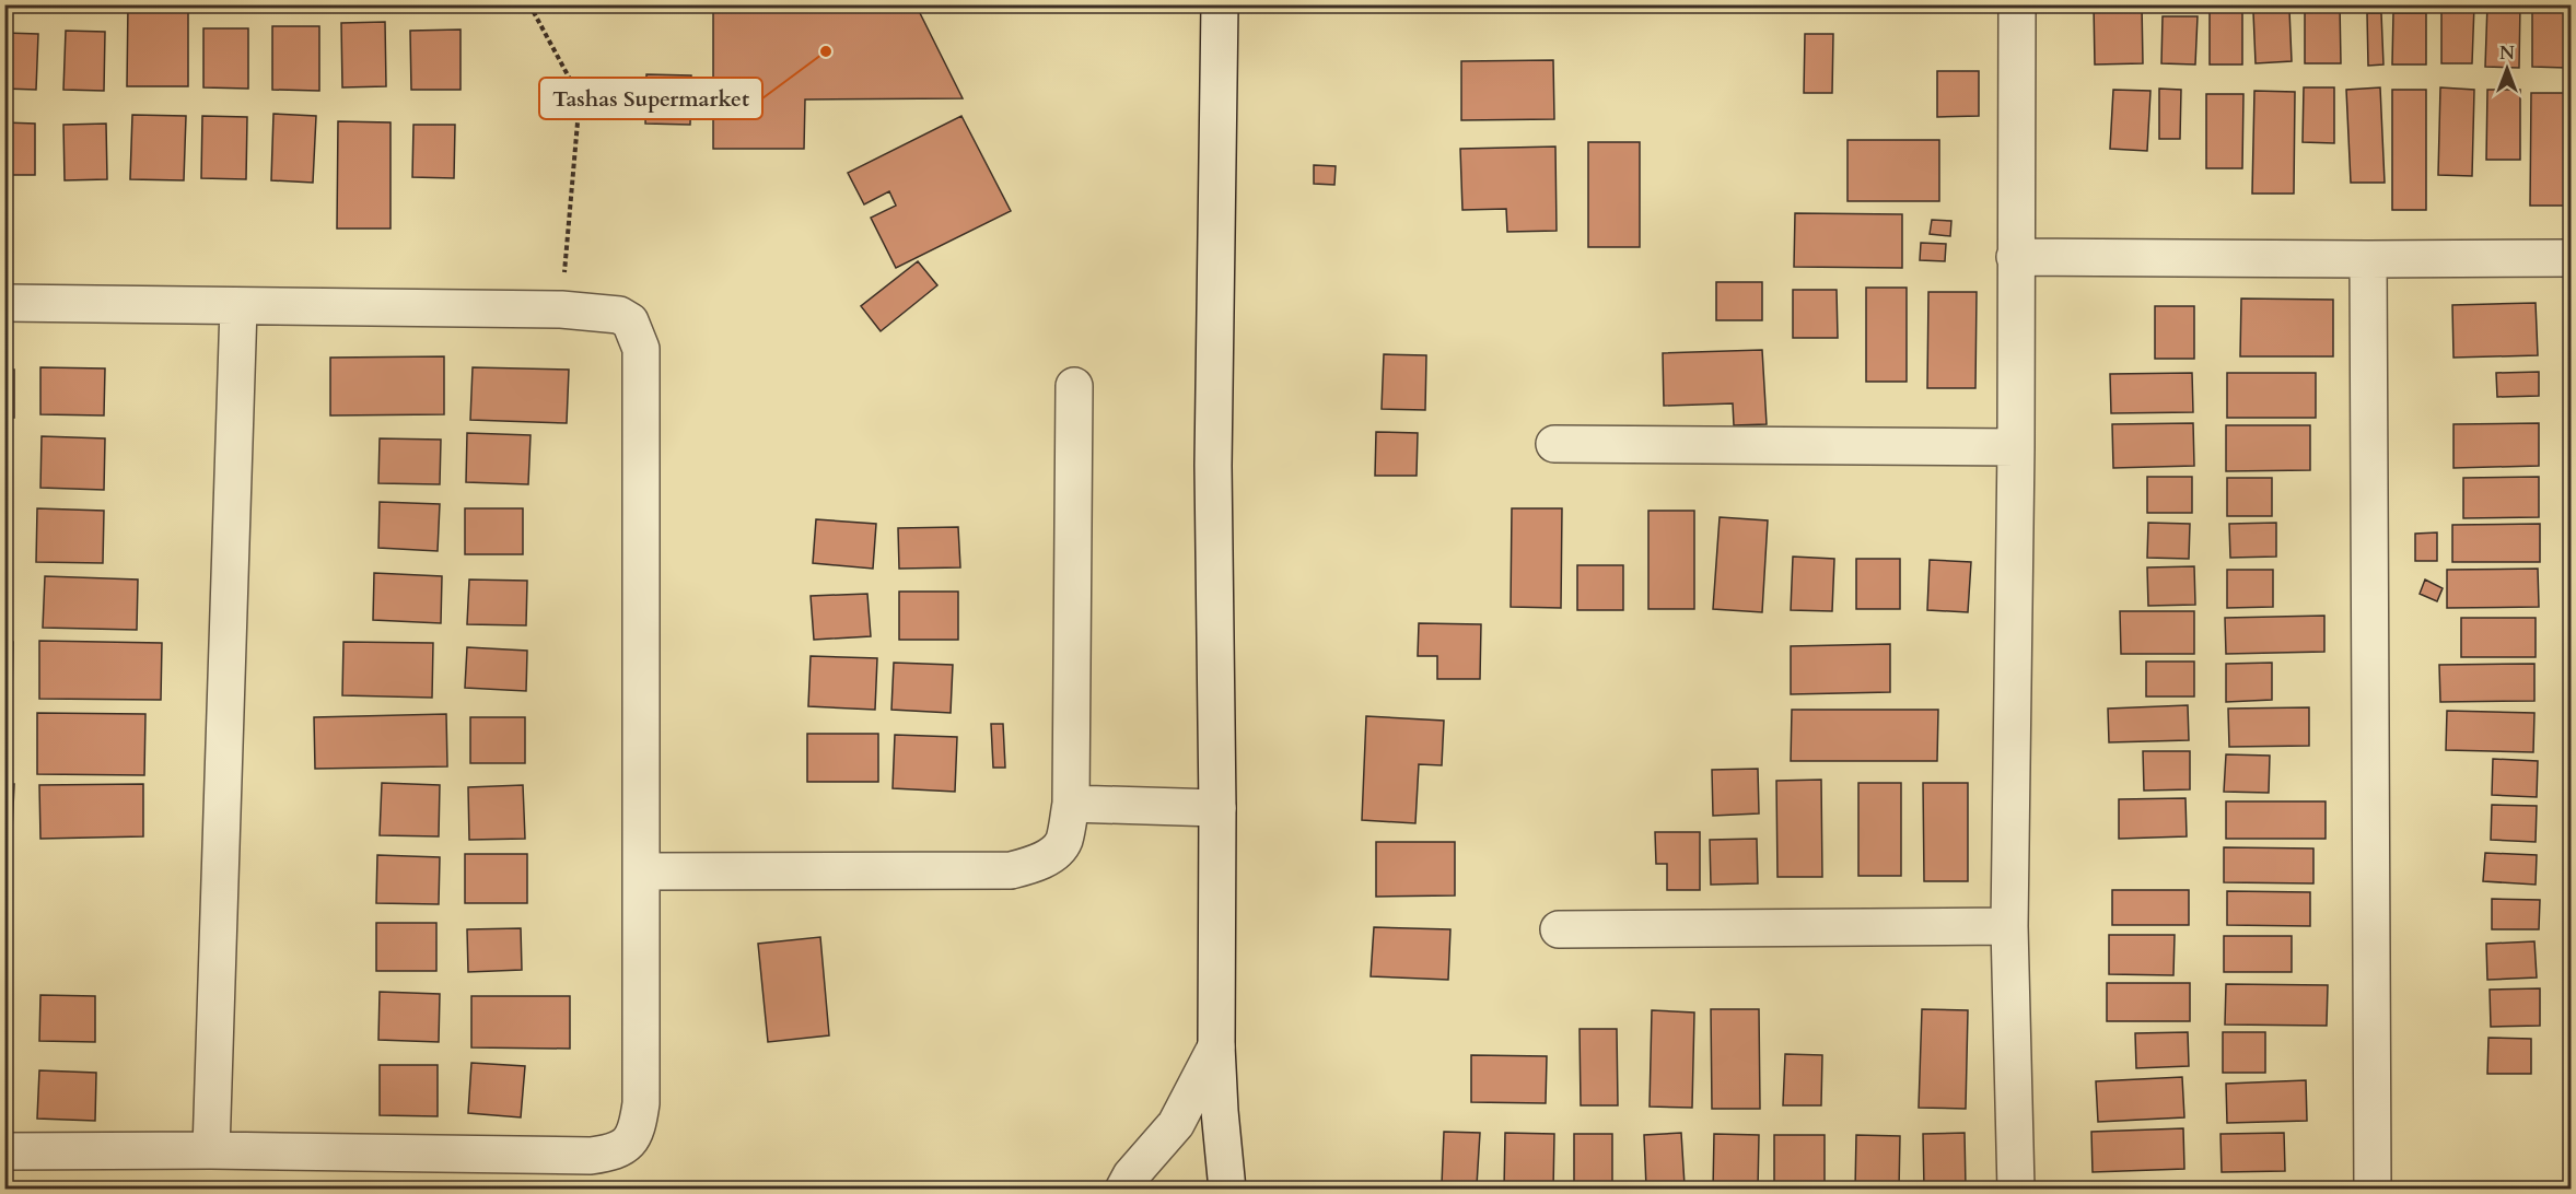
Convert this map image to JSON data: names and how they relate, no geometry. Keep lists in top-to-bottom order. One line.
{"places":["Tashas Supermarket"],"north":"top"}
